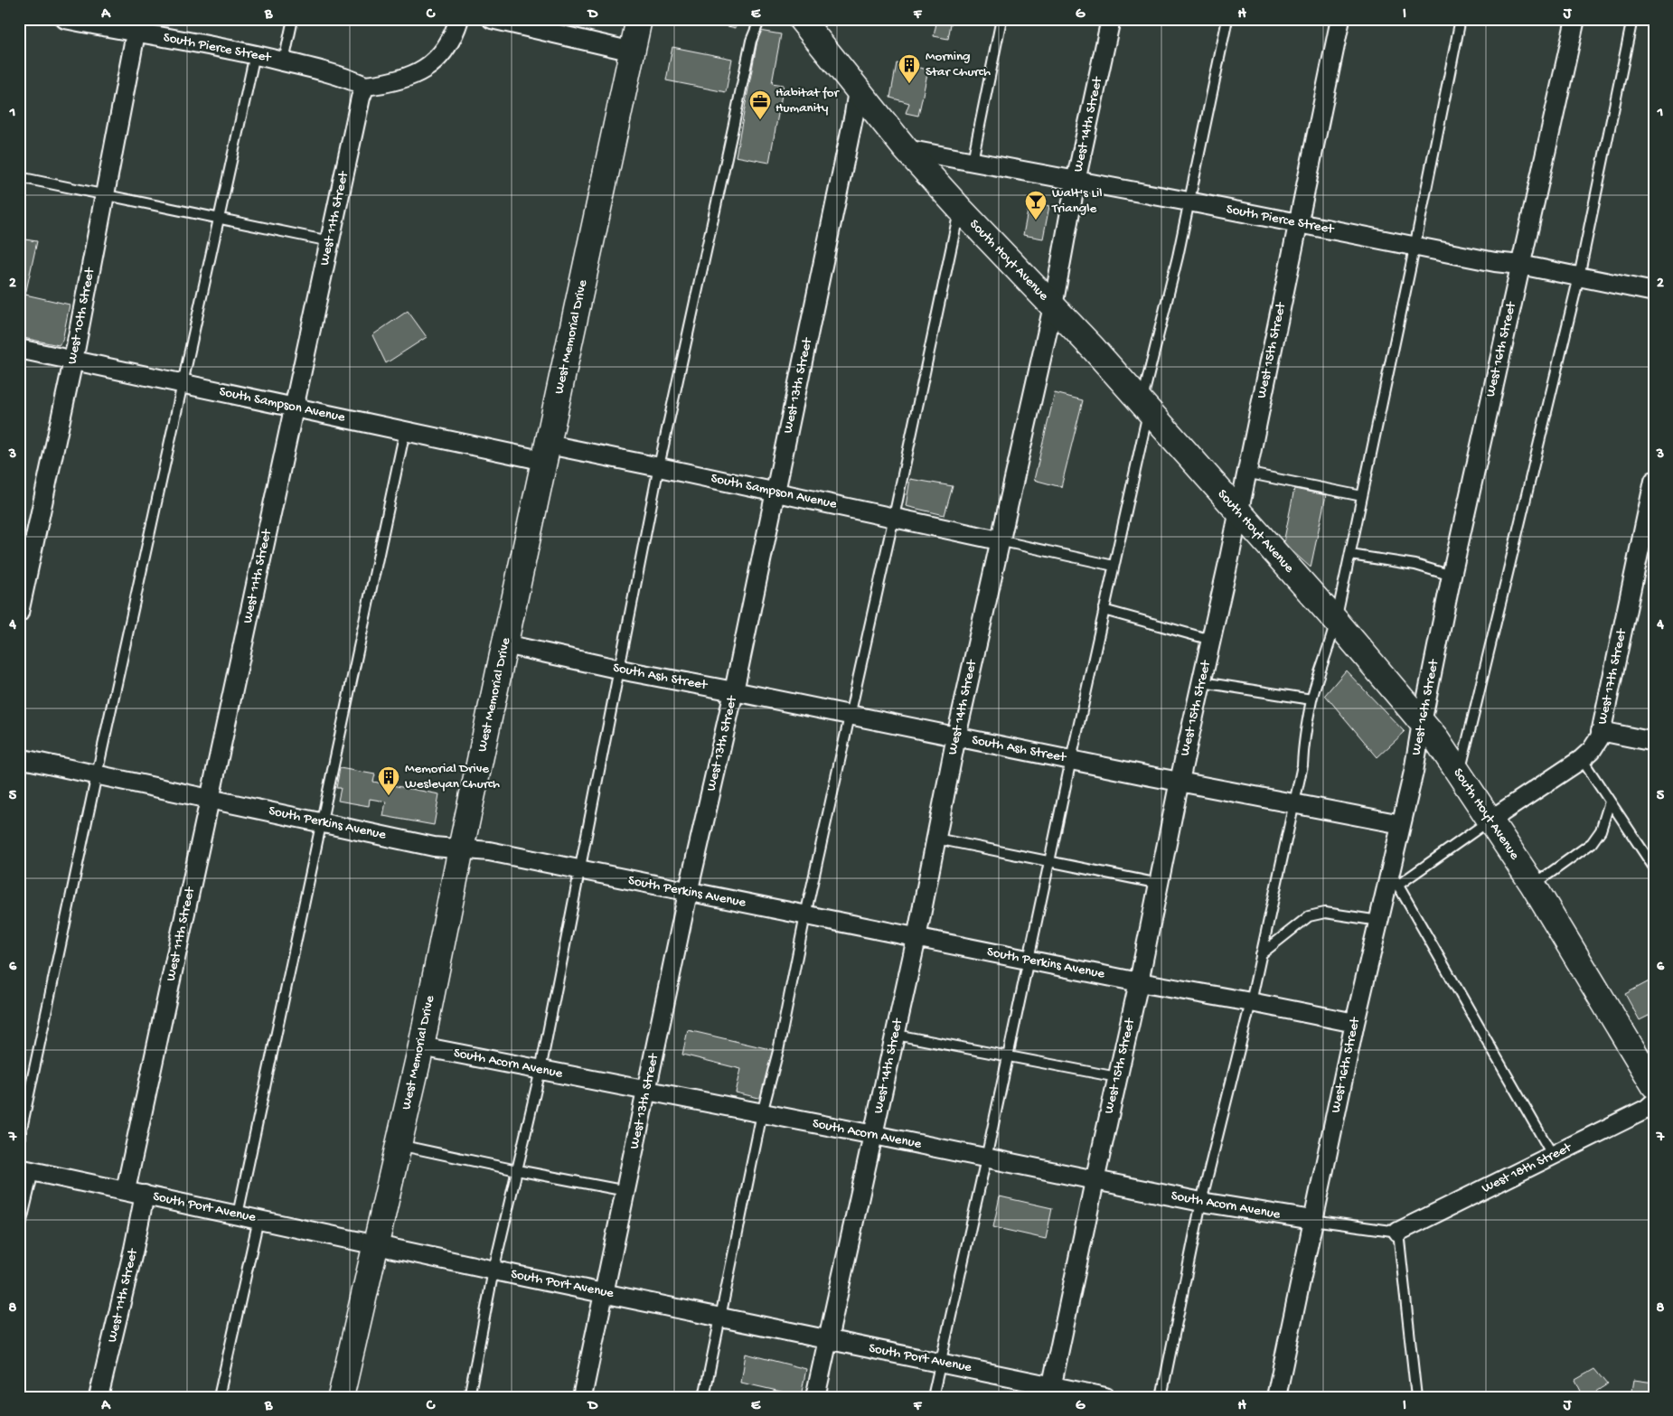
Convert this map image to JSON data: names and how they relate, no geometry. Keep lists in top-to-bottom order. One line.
{"streets":{"main road":["South Hoyt Avenue","West Memorial Drive"],"street":["South Pierce Street","West 14th Street","West 11th Street","West 10th Street","West 16th Street","West 15th Street","West 13th Street","South Sampson Avenue","South Ash Street","West 17th Street","South Perkins Avenue","South Acorn Avenue","West 18th Street","South Port Avenue"]},"crossings":[["South Pierce Street","West 14th Street"],["South Pierce Street","West 11th Street"],["South Pierce Street","South Hoyt Avenue"],["South Pierce Street","West 10th Street"],["South Pierce Street","West 16th Street"],["South Pierce Street","West 15th Street"],["West 14th Street","South Hoyt Avenue"],["West 14th Street","South Sampson Avenue"],["West 14th Street","South Ash Street"],["West 14th Street","South Perkins Avenue"],["West 14th Street","South Acorn Avenue"],["West 14th Street","South Port Avenue"],["West 11th Street","South Sampson Avenue"],["West 11th Street","South Perkins Avenue"],["West 11th Street","South Port Avenue"],["South Hoyt Avenue","West 16th Street"],["South Hoyt Avenue","West 15th Street"],["South Hoyt Avenue","West 13th Street"],["South Hoyt Avenue","West 17th Street"],["West 10th Street","South Sampson Avenue"],["West Memorial Drive","South Sampson Avenue"],["West Memorial Drive","South Ash Street"],["West Memorial Drive","South Perkins Avenue"],["West Memorial Drive","South Acorn Avenue"],["West Memorial Drive","South Port Avenue"],["West 16th Street","South Ash Street"],["West 16th Street","South Perkins Avenue"],["West 16th Street","South Acorn Avenue"],["West 15th Street","South Ash Street"],["West 15th Street","South Perkins Avenue"],["West 15th Street","South Acorn Avenue"],["West 15th Street","South Port Avenue"],["West 13th Street","South Sampson Avenue"],["West 13th Street","South Ash Street"],["West 13th Street","South Perkins Avenue"],["West 13th Street","South Acorn Avenue"],["West 13th Street","South Port Avenue"]],"places":{"building":["Morning Star Church","Memorial Drive Wesleyan Church"],"office":["Habitat for Humanity"],"bar":["Walt's Lil Triangle"]},"grid":{"columns":["A","B","C","D","E","F","G","H","I","J"],"rows":["1","2","3","4","5","6","7","8"]}}
